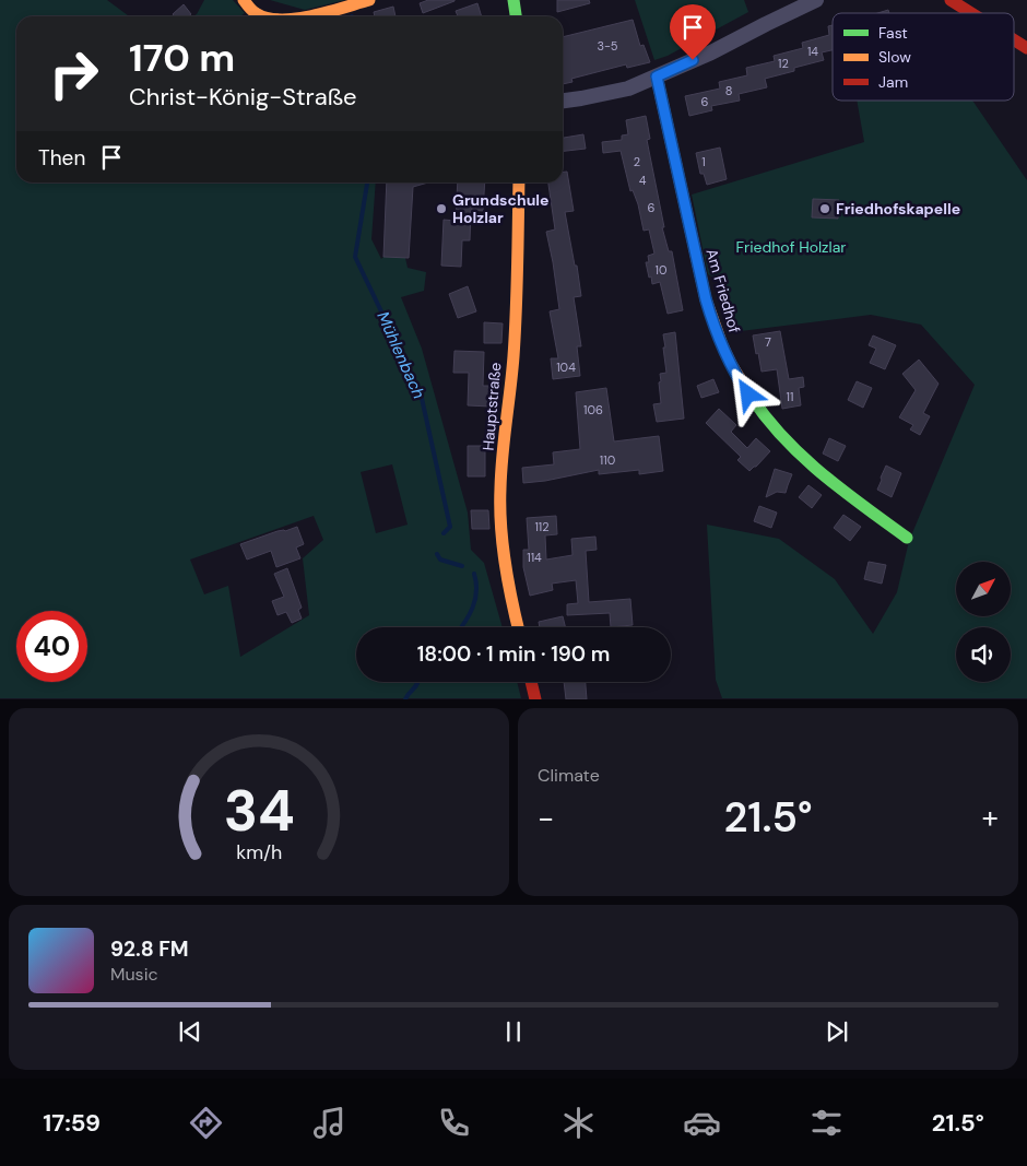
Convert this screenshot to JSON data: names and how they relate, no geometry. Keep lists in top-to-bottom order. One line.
{"streets":{"street":["Am Friedhof","Hauptstraße"]},"water":["Mühlenbach"],"parks":["Friedhof Holzlar"],"places":["Grundschule Holzlar","Friedhofskapelle"],"house_numbers":["3-5","14","12","8","6","2","1","4","6","10","7","104","11","106","110","112","114"],"legend":["Fast","Slow","Jam"],"north":"top right","page":{"turn":["170 m","Christ-König-Straße"],"then":"Then","limit":"40","trip":"18:00 · 1 min · 190 m","tile":"Climate","heat":["−","21.5°","+"],"song":["92.8 FM","Music"],"tabs":["17:59","21.5°"],"gauge":["34","km/h"]}}
